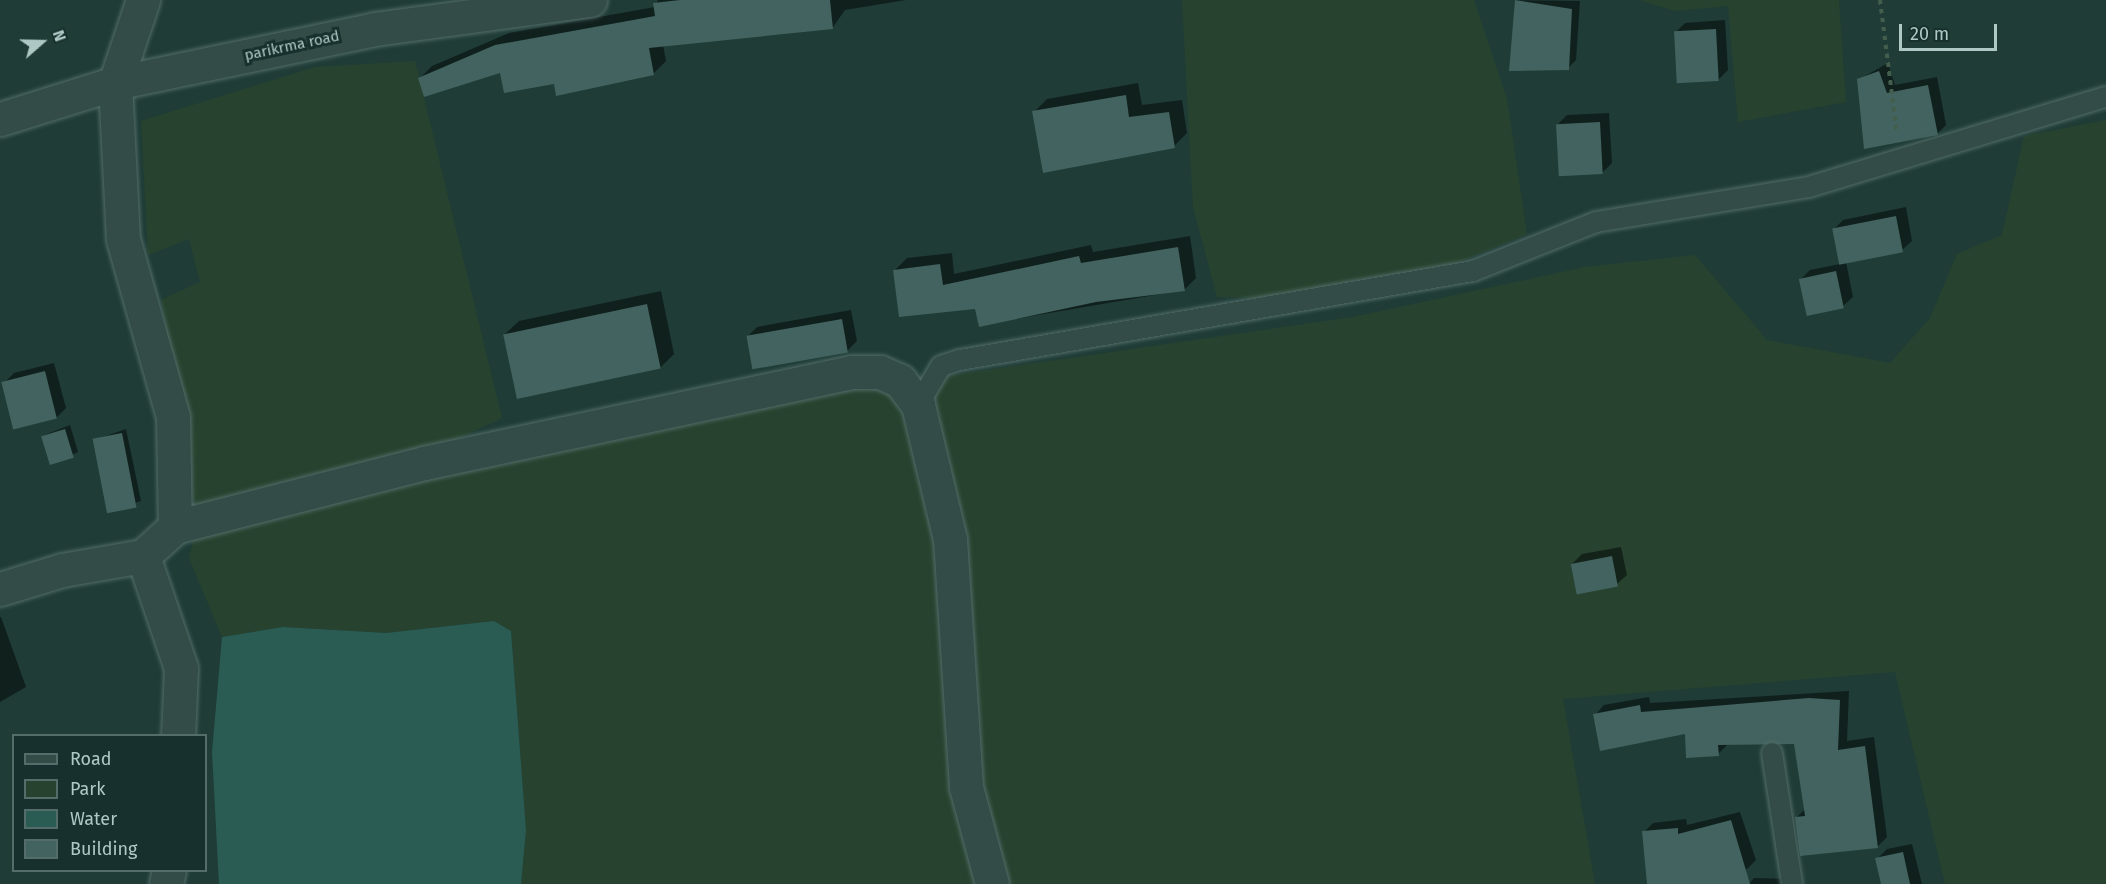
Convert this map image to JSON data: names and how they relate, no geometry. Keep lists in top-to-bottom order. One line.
{"streets":{"street":["parikrma road"]},"legend":["Road","Park","Water","Building"],"scale_bar":"20 m","north":"right"}
